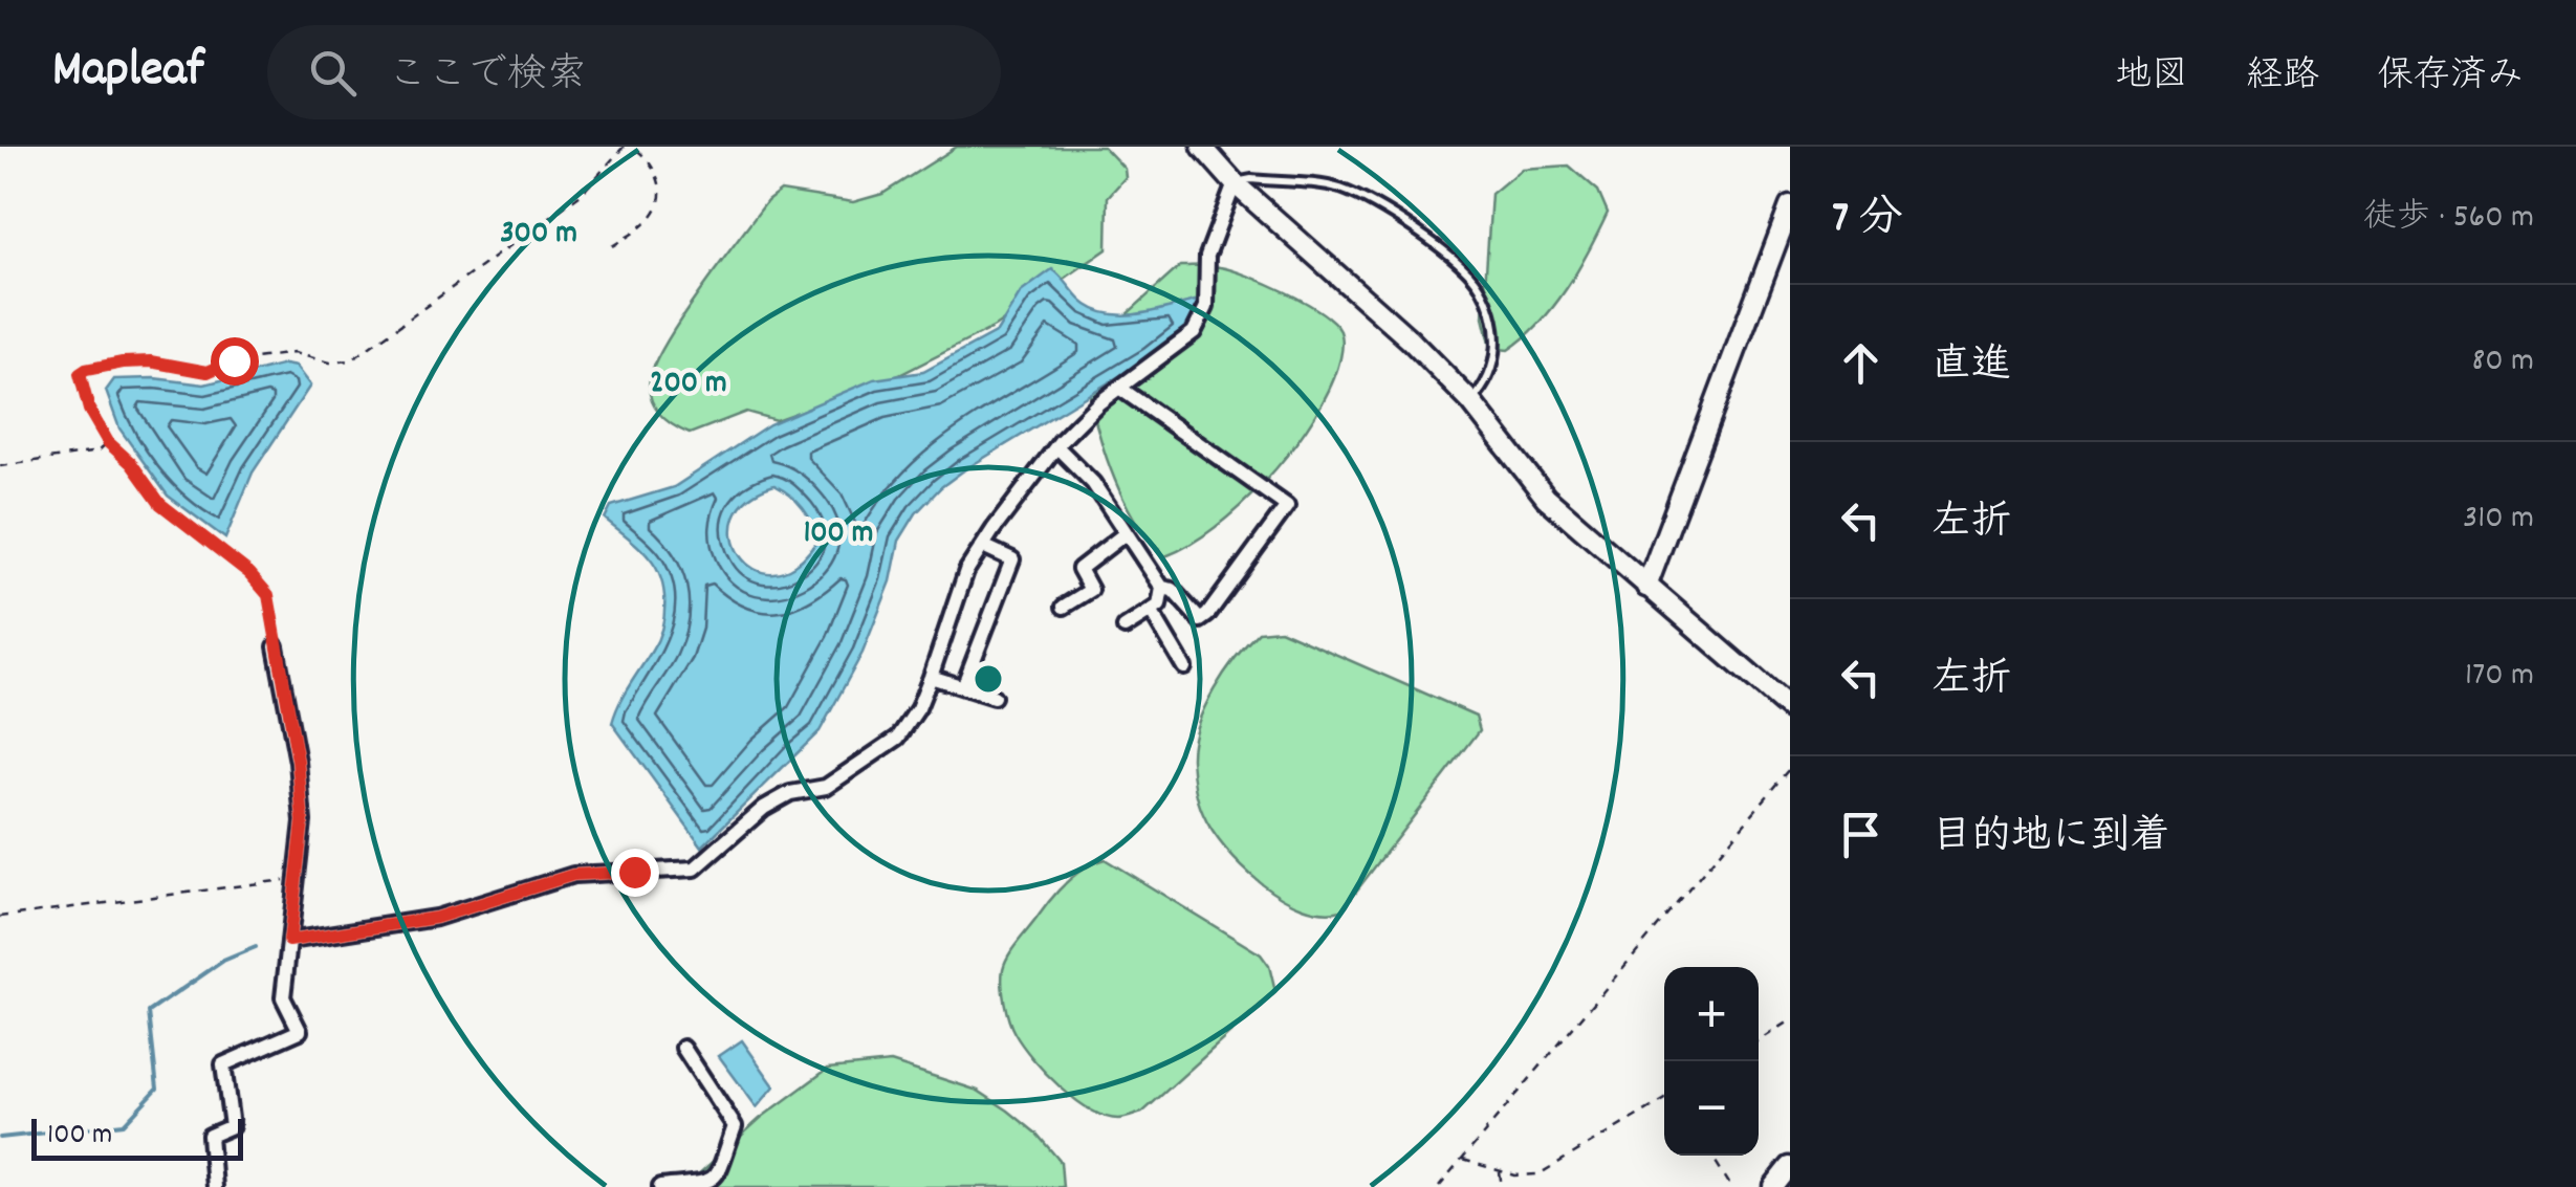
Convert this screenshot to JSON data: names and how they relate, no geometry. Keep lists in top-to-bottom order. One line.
{"scale_bar":"100 m","page":{"header":"Mapleaf","search":"ここで検索","nav":["地図","経路","保存済み"],"heading":["7 分","徒歩 · 560 m"],"list":[["直進","80 m"],["左折","310 m"],["左折","170 m"],"目的地に到着"],"map_buttons":["+","−"],"scale":"100 m"},"rings":["300 m","200 m","100 m"]}
